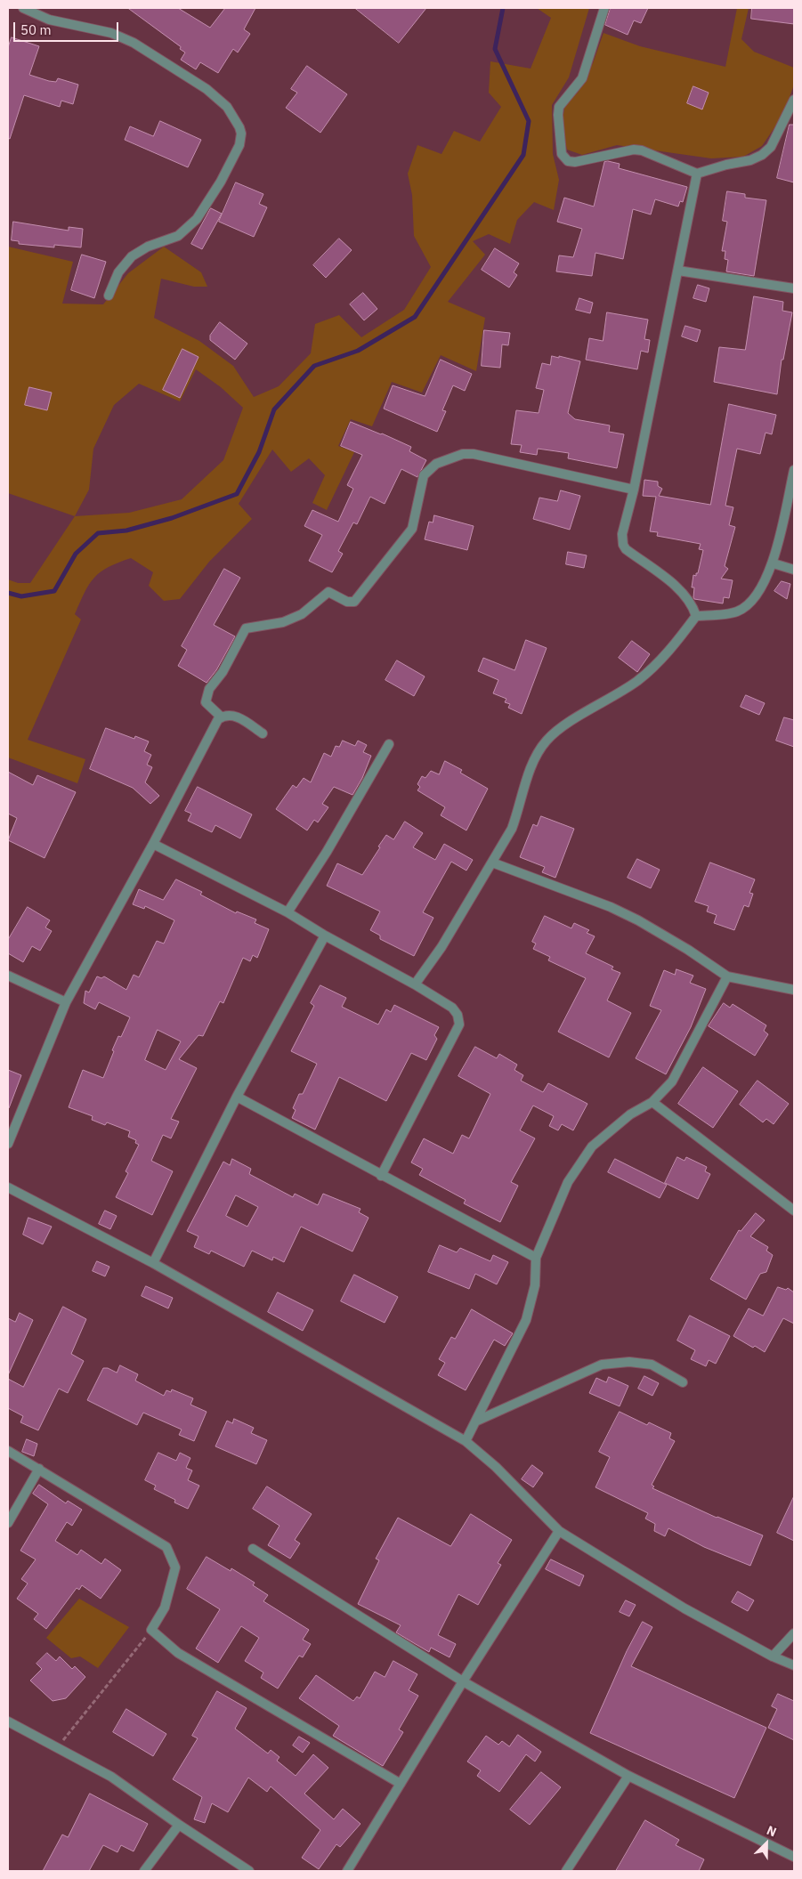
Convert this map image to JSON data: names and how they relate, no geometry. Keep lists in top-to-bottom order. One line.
{"scale_bar":"50 m","north":"top right"}
